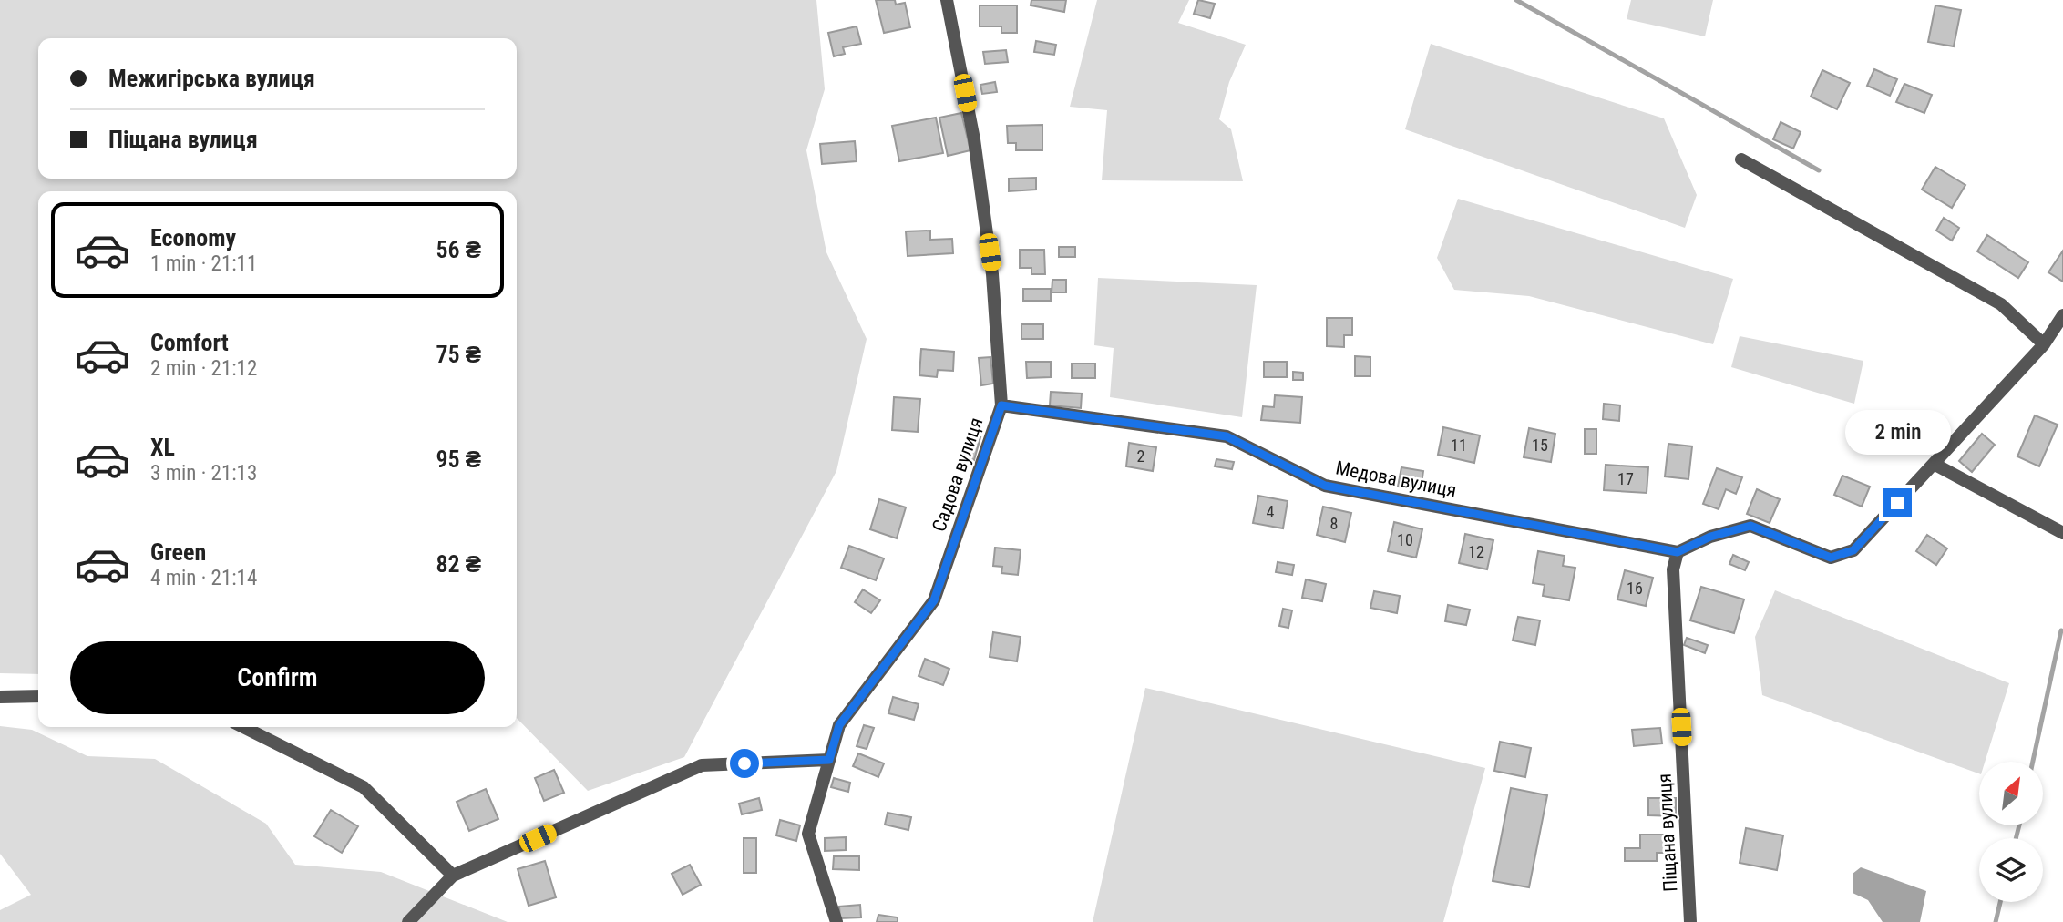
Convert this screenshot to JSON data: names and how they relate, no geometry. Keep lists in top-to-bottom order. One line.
{"streets":{"street":["Садова вулиця","Медова вулиця","Піщана вулиця"]},"crossings":[["Садова вулиця","Медова вулиця"],["Медова вулиця","Піщана вулиця"]],"house_numbers":["11","15","2","17","4","8","10","12","16"],"north":"top right","page":{"banner":["Межигірська вулиця","Піщана вулиця"],"list":[{"name":"Economy","note":"1 min · 21:11","value":"56 ₴"},{"name":"Comfort","note":"2 min · 21:12","value":"75 ₴"},{"name":"XL","note":"3 min · 21:13","value":"95 ₴"},{"name":"Green","note":"4 min · 21:14","value":"82 ₴"}],"bubble":"2 min","buttons":"Confirm"}}
